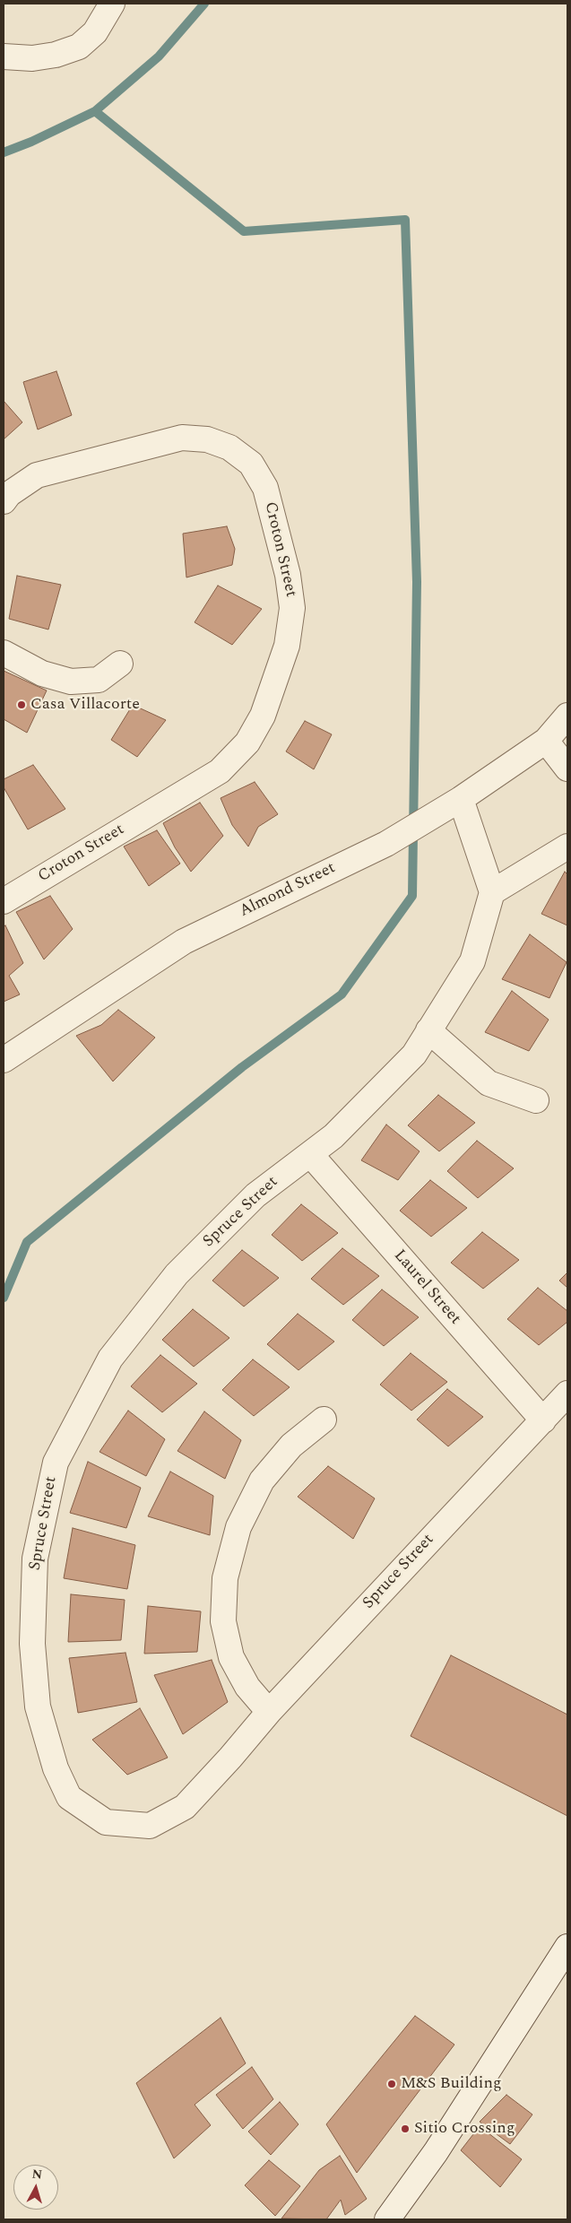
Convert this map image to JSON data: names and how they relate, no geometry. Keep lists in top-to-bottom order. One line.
{"streets":{"street":["Croton Street","Almond Street","Spruce Street","Laurel Street"]},"crossings":[["Spruce Street","Laurel Street"]],"places":["Casa Villacorte","M&S Building","Sitio Crossing"],"north":"top"}
